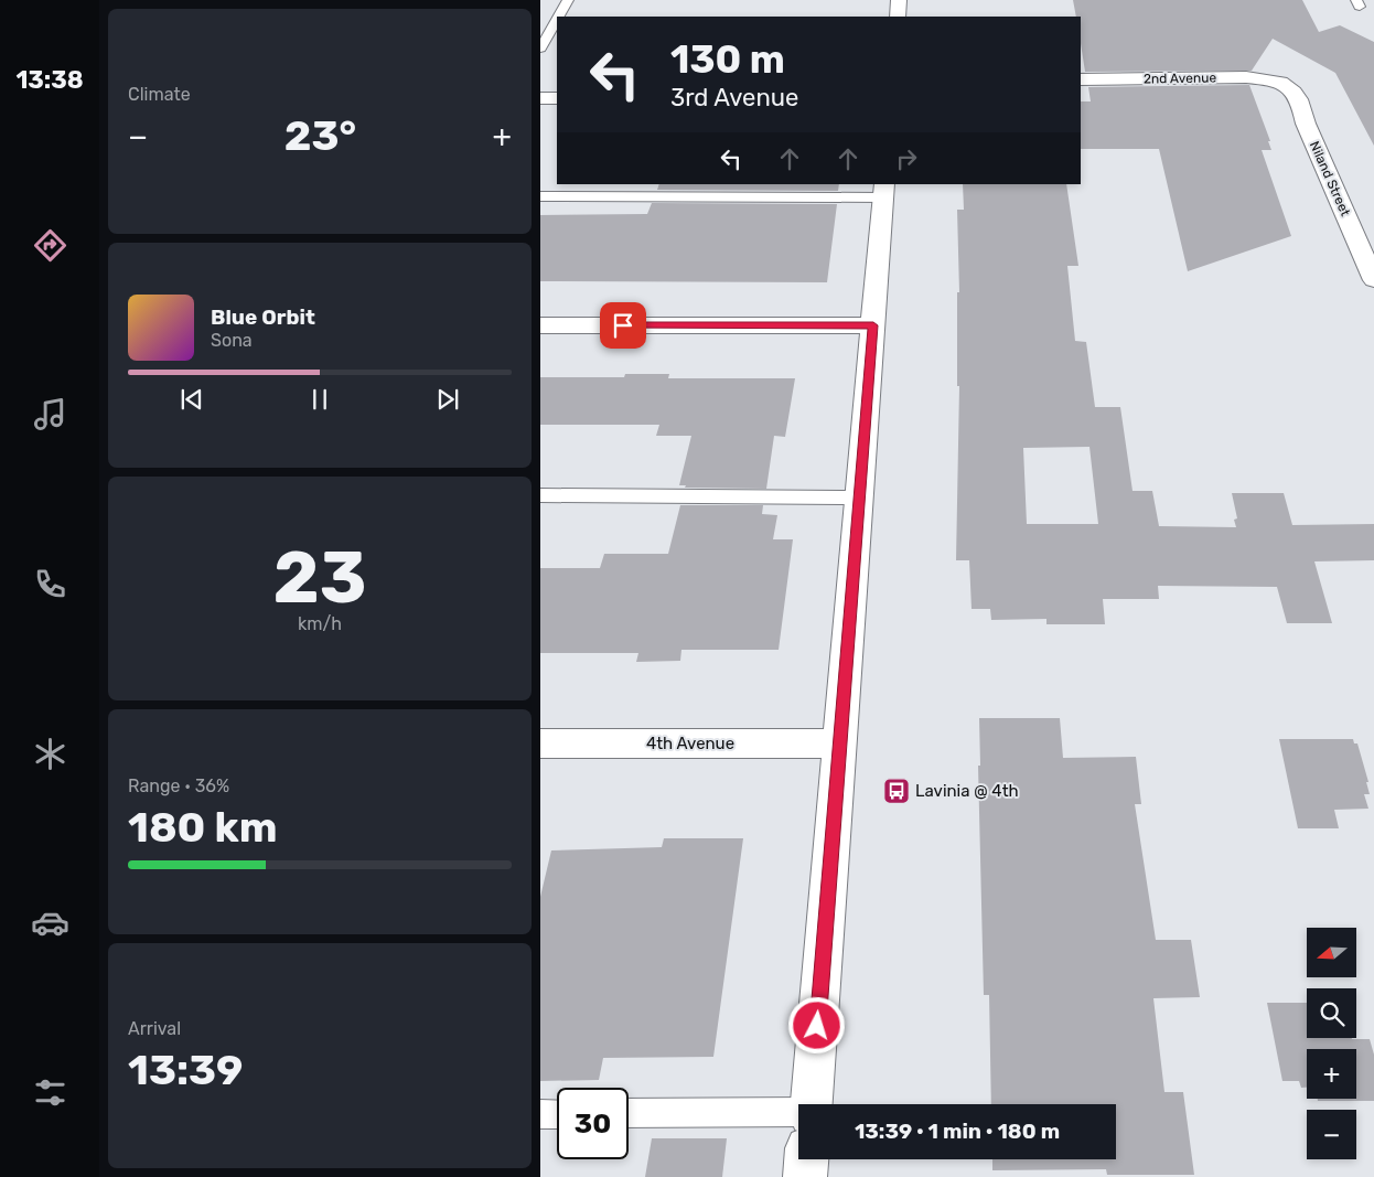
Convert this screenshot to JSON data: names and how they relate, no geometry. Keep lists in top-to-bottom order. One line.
{"streets":{"street":["2nd Avenue","Niland Street","4th Avenue"]},"crossings":[["2nd Avenue","Niland Street"]],"places":{"bus stop":["Lavinia @ 4th"]},"north":"left","page":{"tabs":"13:38","tile":["Climate",["23","km/h"],["Range · 36%","180 km"],["Arrival","13:39"]],"turn":["130 m","3rd Avenue"],"heat":["−","23°","+"],"song":["Blue Orbit","Sona"],"map_buttons":["+","−"],"limit":"30","trip":"13:39 · 1 min · 180 m"}}
